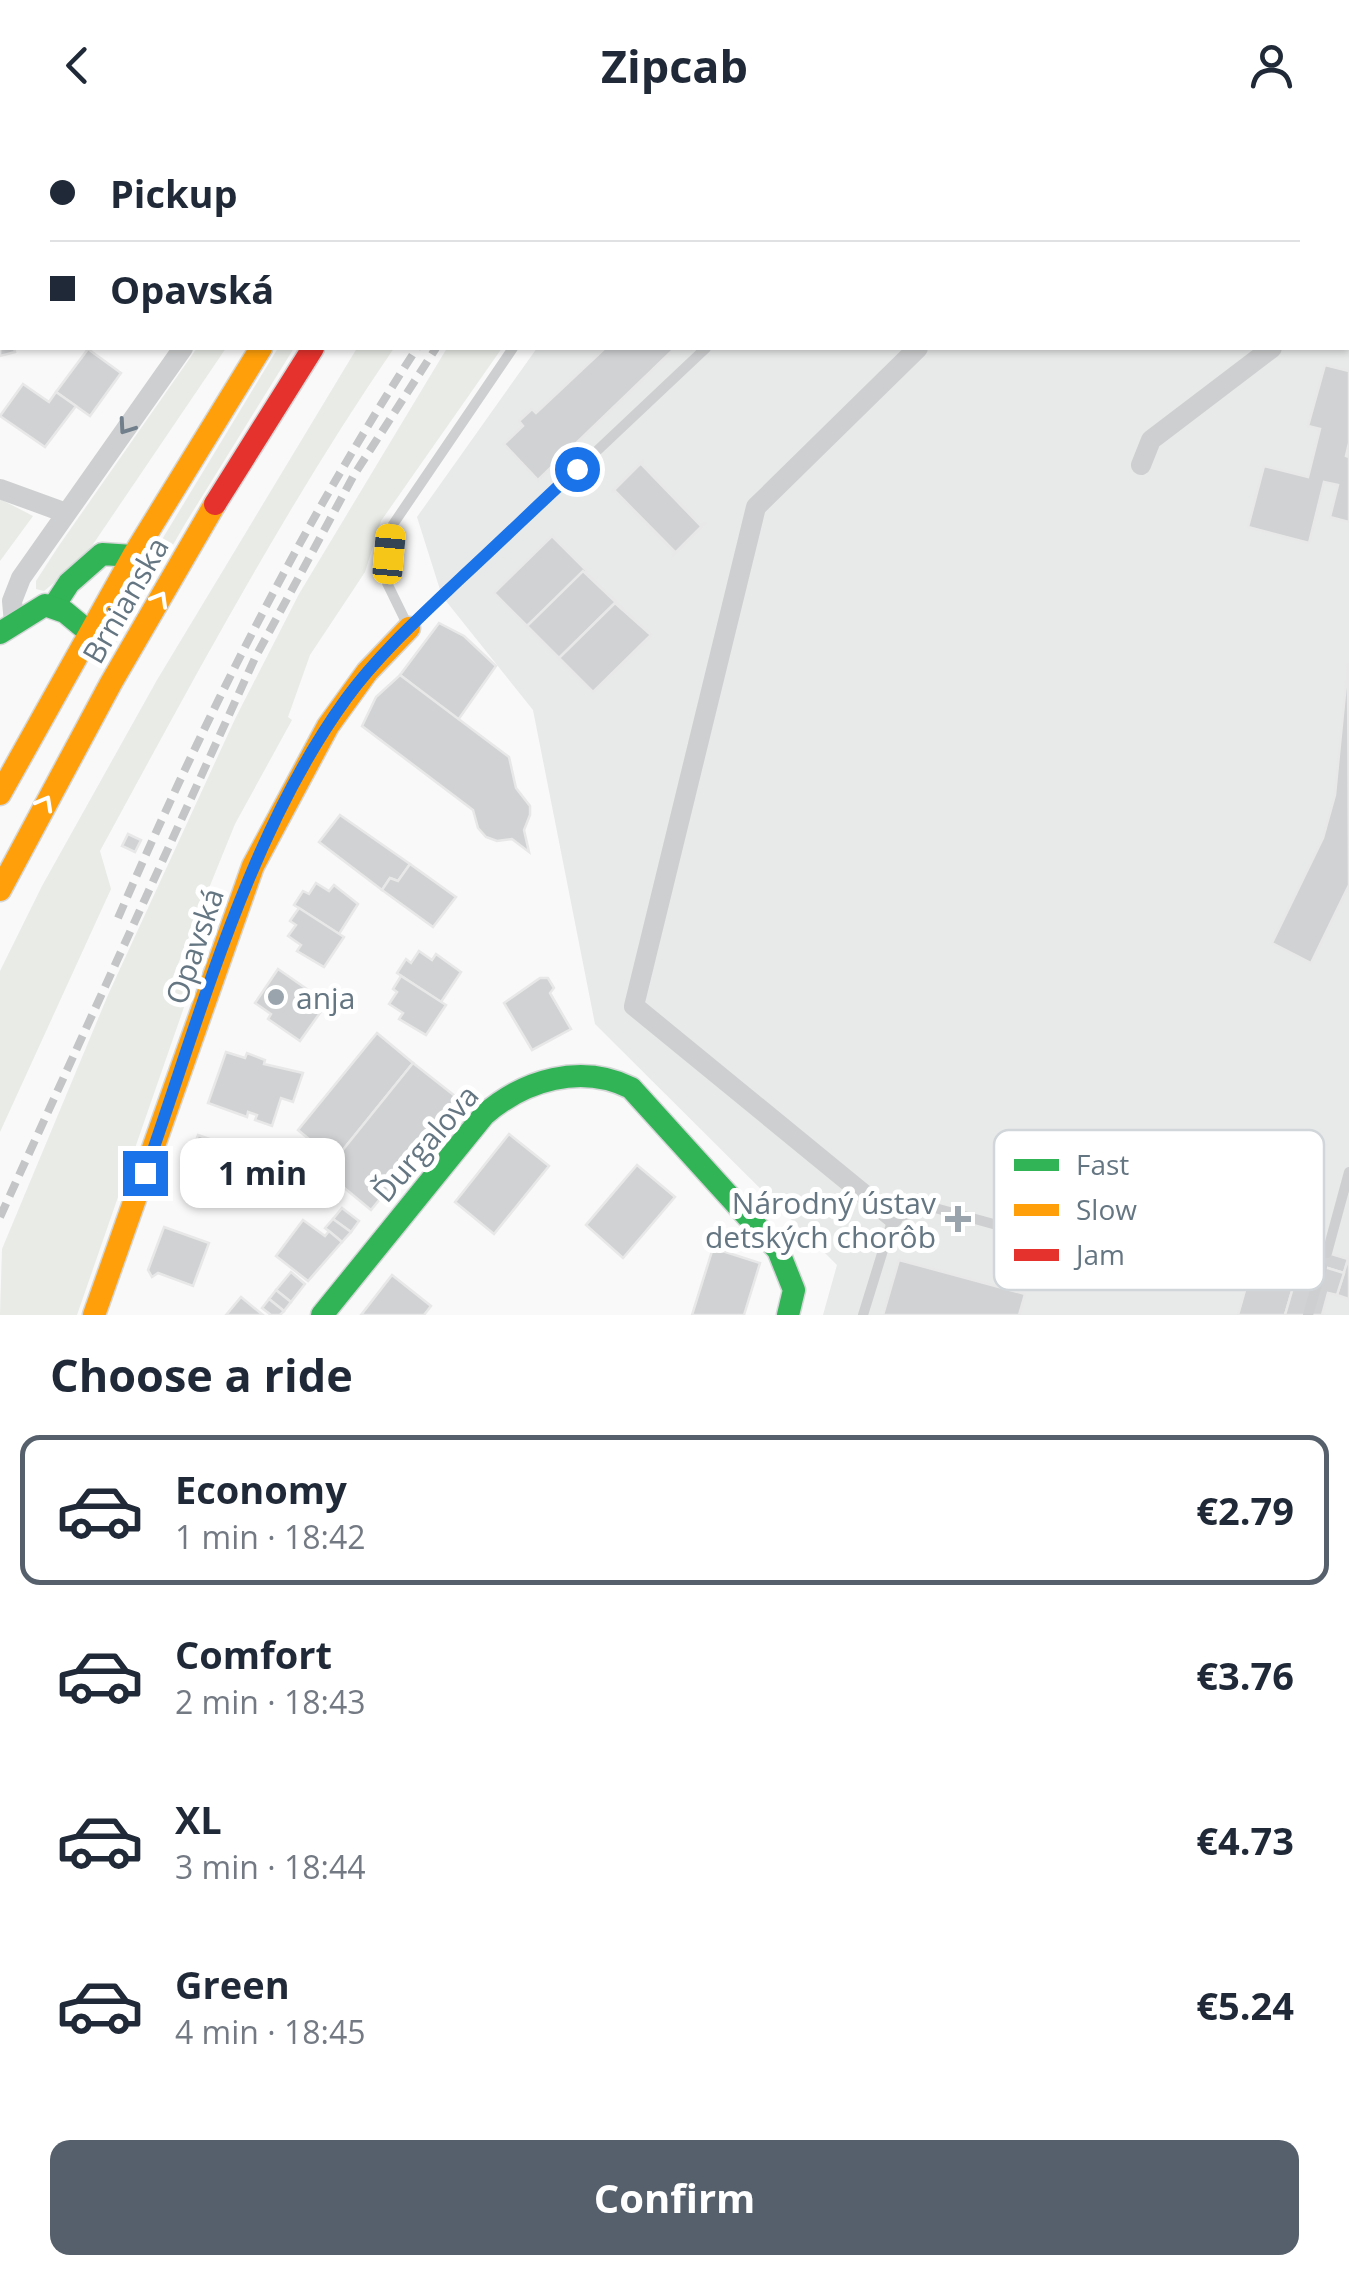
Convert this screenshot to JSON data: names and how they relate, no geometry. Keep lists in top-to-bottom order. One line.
{"streets":{"street":["Brnianska","Opavská","Ďurgalova"]},"places":{"other":["anja"],"health":["Národný ústav detských chorôb"]},"legend":["Fast","Slow","Jam"],"page":{"header":"Zipcab","banner":["Pickup","Opavská"],"bubble":"1 min","heading":"Choose a ride","list":[{"name":"Economy","note":"1 min · 18:42","value":"€2.79"},{"name":"Comfort","note":"2 min · 18:43","value":"€3.76"},{"name":"XL","note":"3 min · 18:44","value":"€4.73"},{"name":"Green","note":"4 min · 18:45","value":"€5.24"}],"buttons":"Confirm"}}
